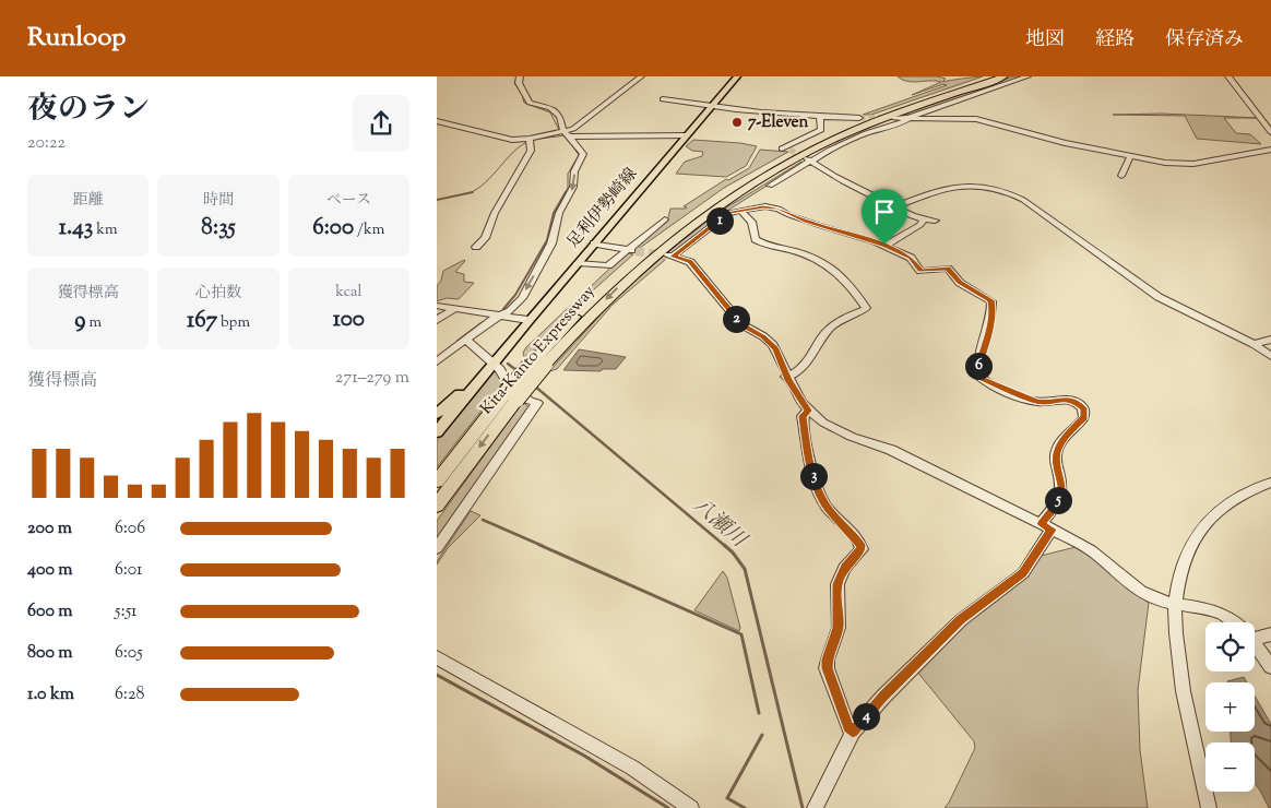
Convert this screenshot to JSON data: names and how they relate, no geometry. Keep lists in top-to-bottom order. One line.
{"streets":{"highway":["Kita-Kanto Expressway"],"main road":["足利伊勢崎線"]},"water":["八瀬川"],"places":["7-Eleven"],"page":{"header":"Runloop","nav":["地図","経路","保存済み"],"heading":["夜のラン","20:22"],"stats":[["距離","1.43 km"],["時間","8:35"],["ペース","6:00 /km"],["獲得標高","9 m"],["心拍数","167 bpm"],["kcal","100"]],"pins":["1","2","6","3","5","4"],"chart":["獲得標高","271–279 m"],"list":[{"name":"200 m","note":"6:06"},{"name":"400 m","note":"6:01"},{"name":"600 m","note":"5:51"},{"name":"800 m","note":"6:05"},{"name":"1.0 km","note":"6:28"}],"map_buttons":["+","−"]}}
